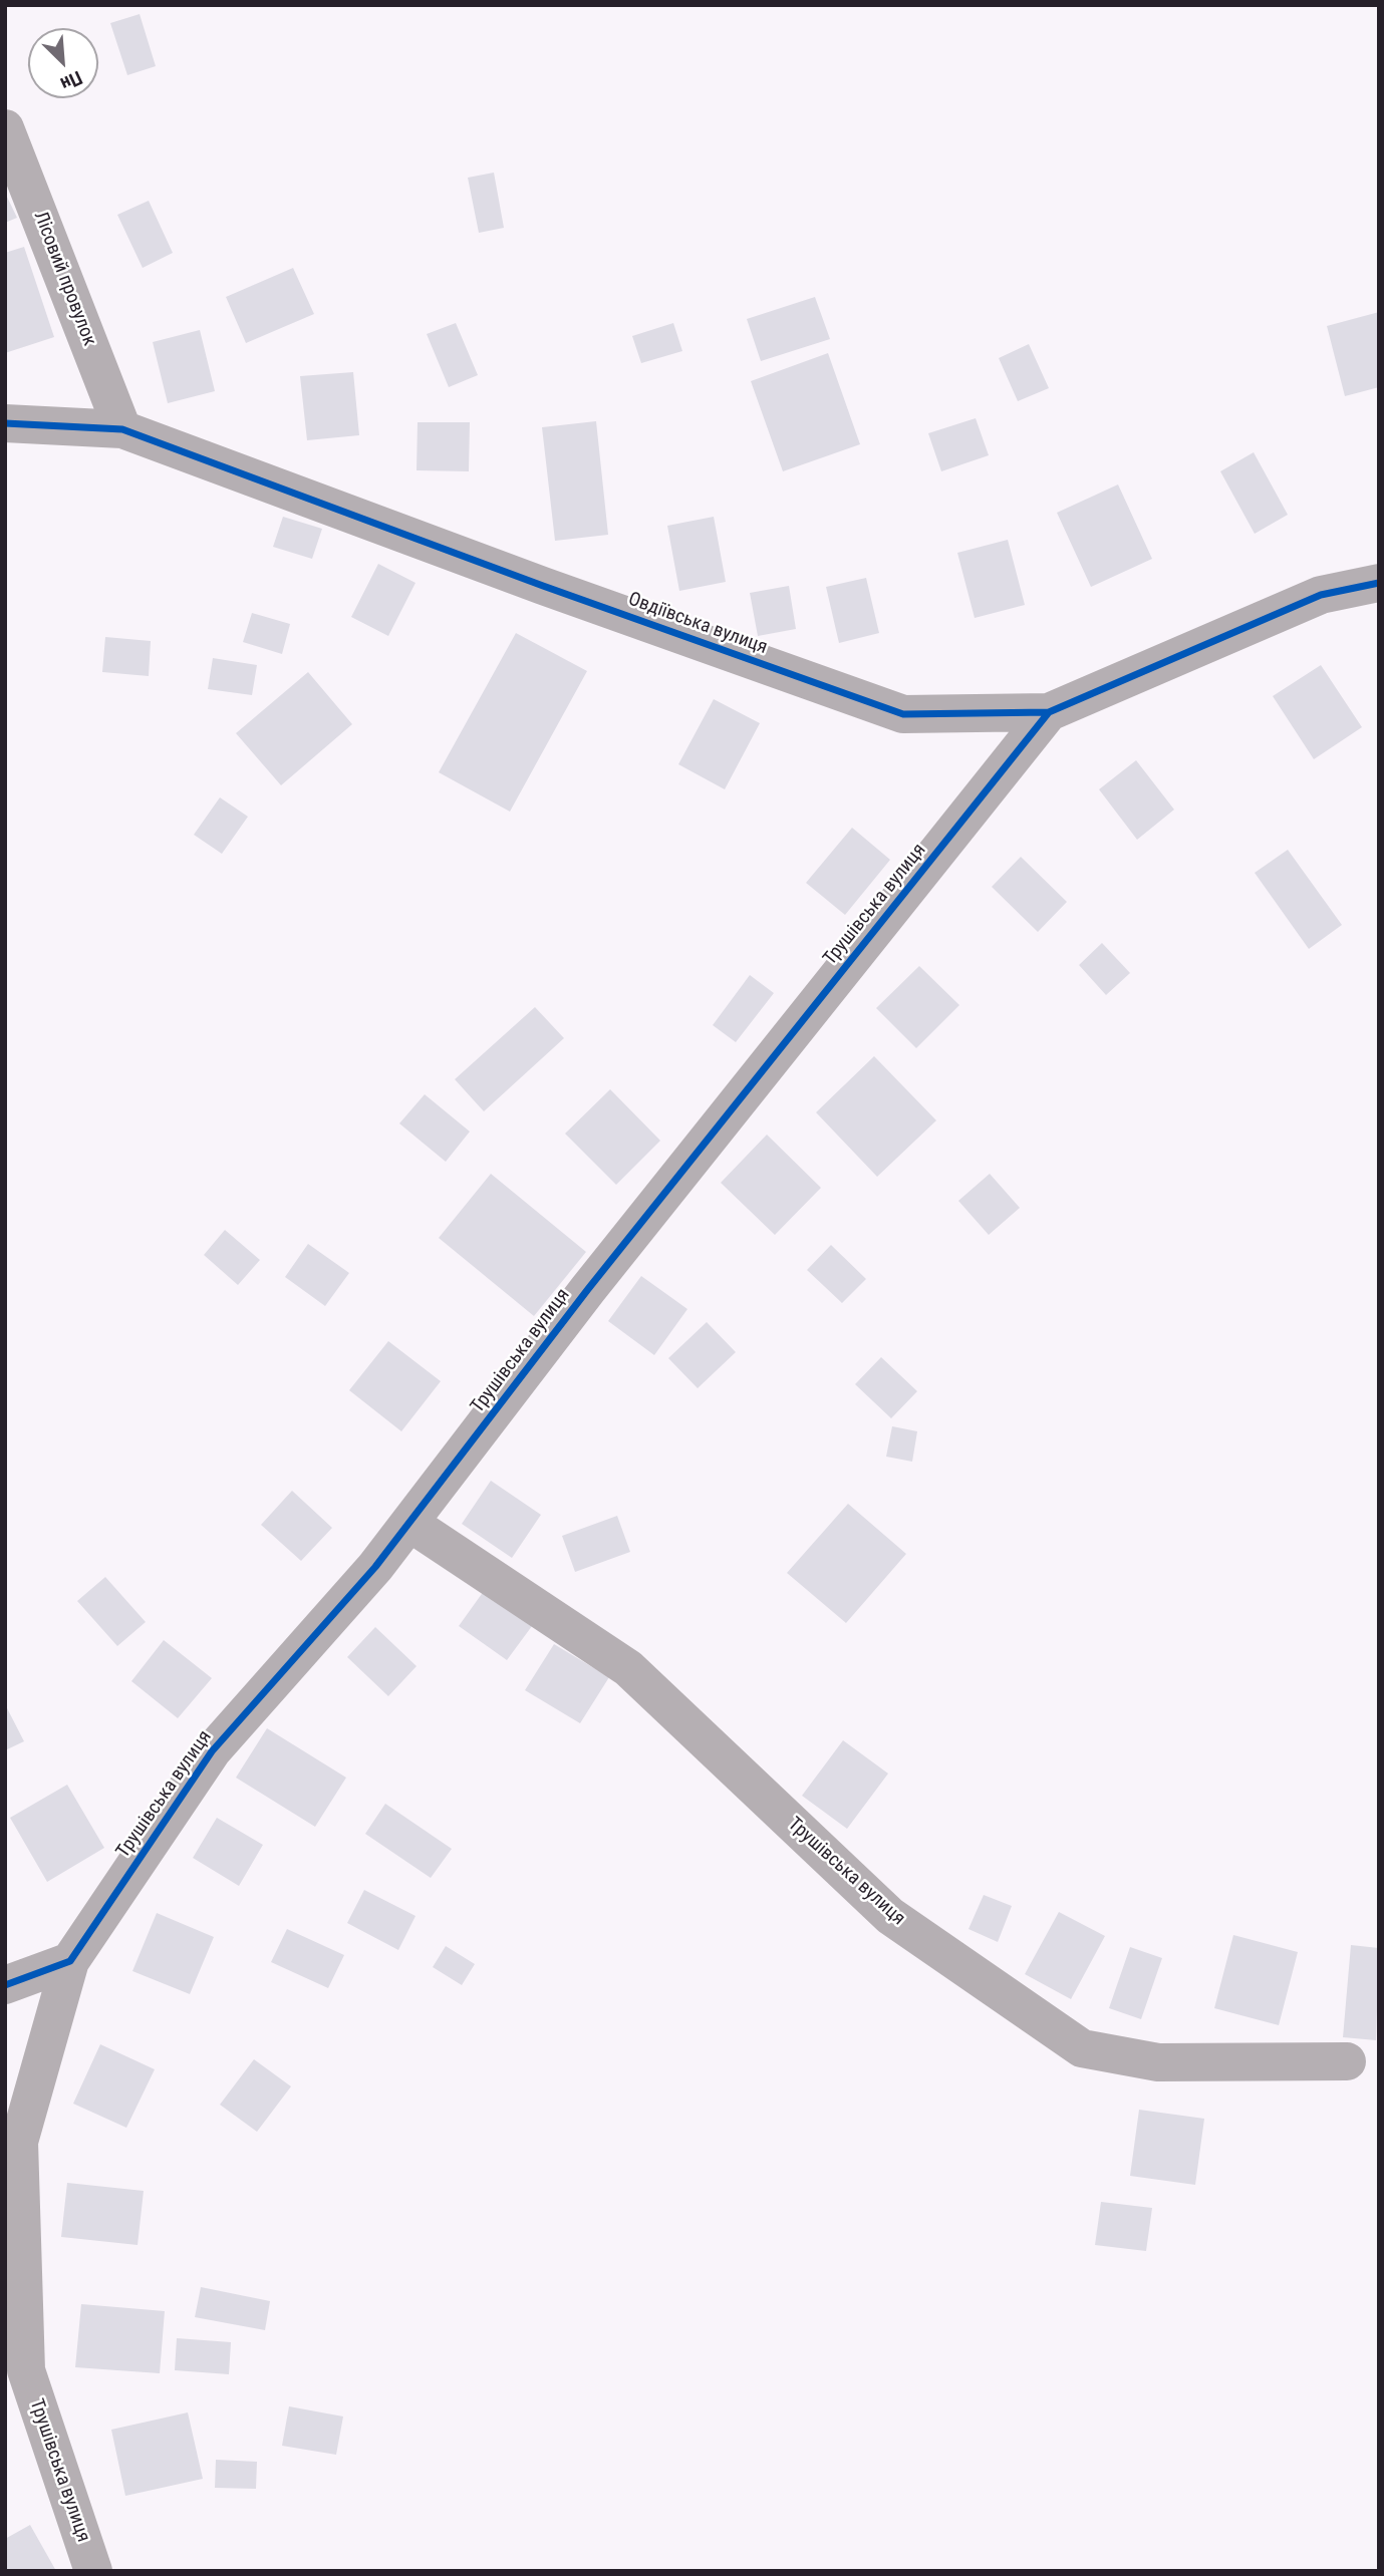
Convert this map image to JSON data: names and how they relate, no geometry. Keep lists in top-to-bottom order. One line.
{"streets":{"street":["Лісовий провулок","Овдіївська вулиця","Трушівська вулиця"]},"crossings":[["Лісовий провулок","Овдіївська вулиця"],["Овдіївська вулиця","Трушівська вулиця"]],"north":"bottom right"}
